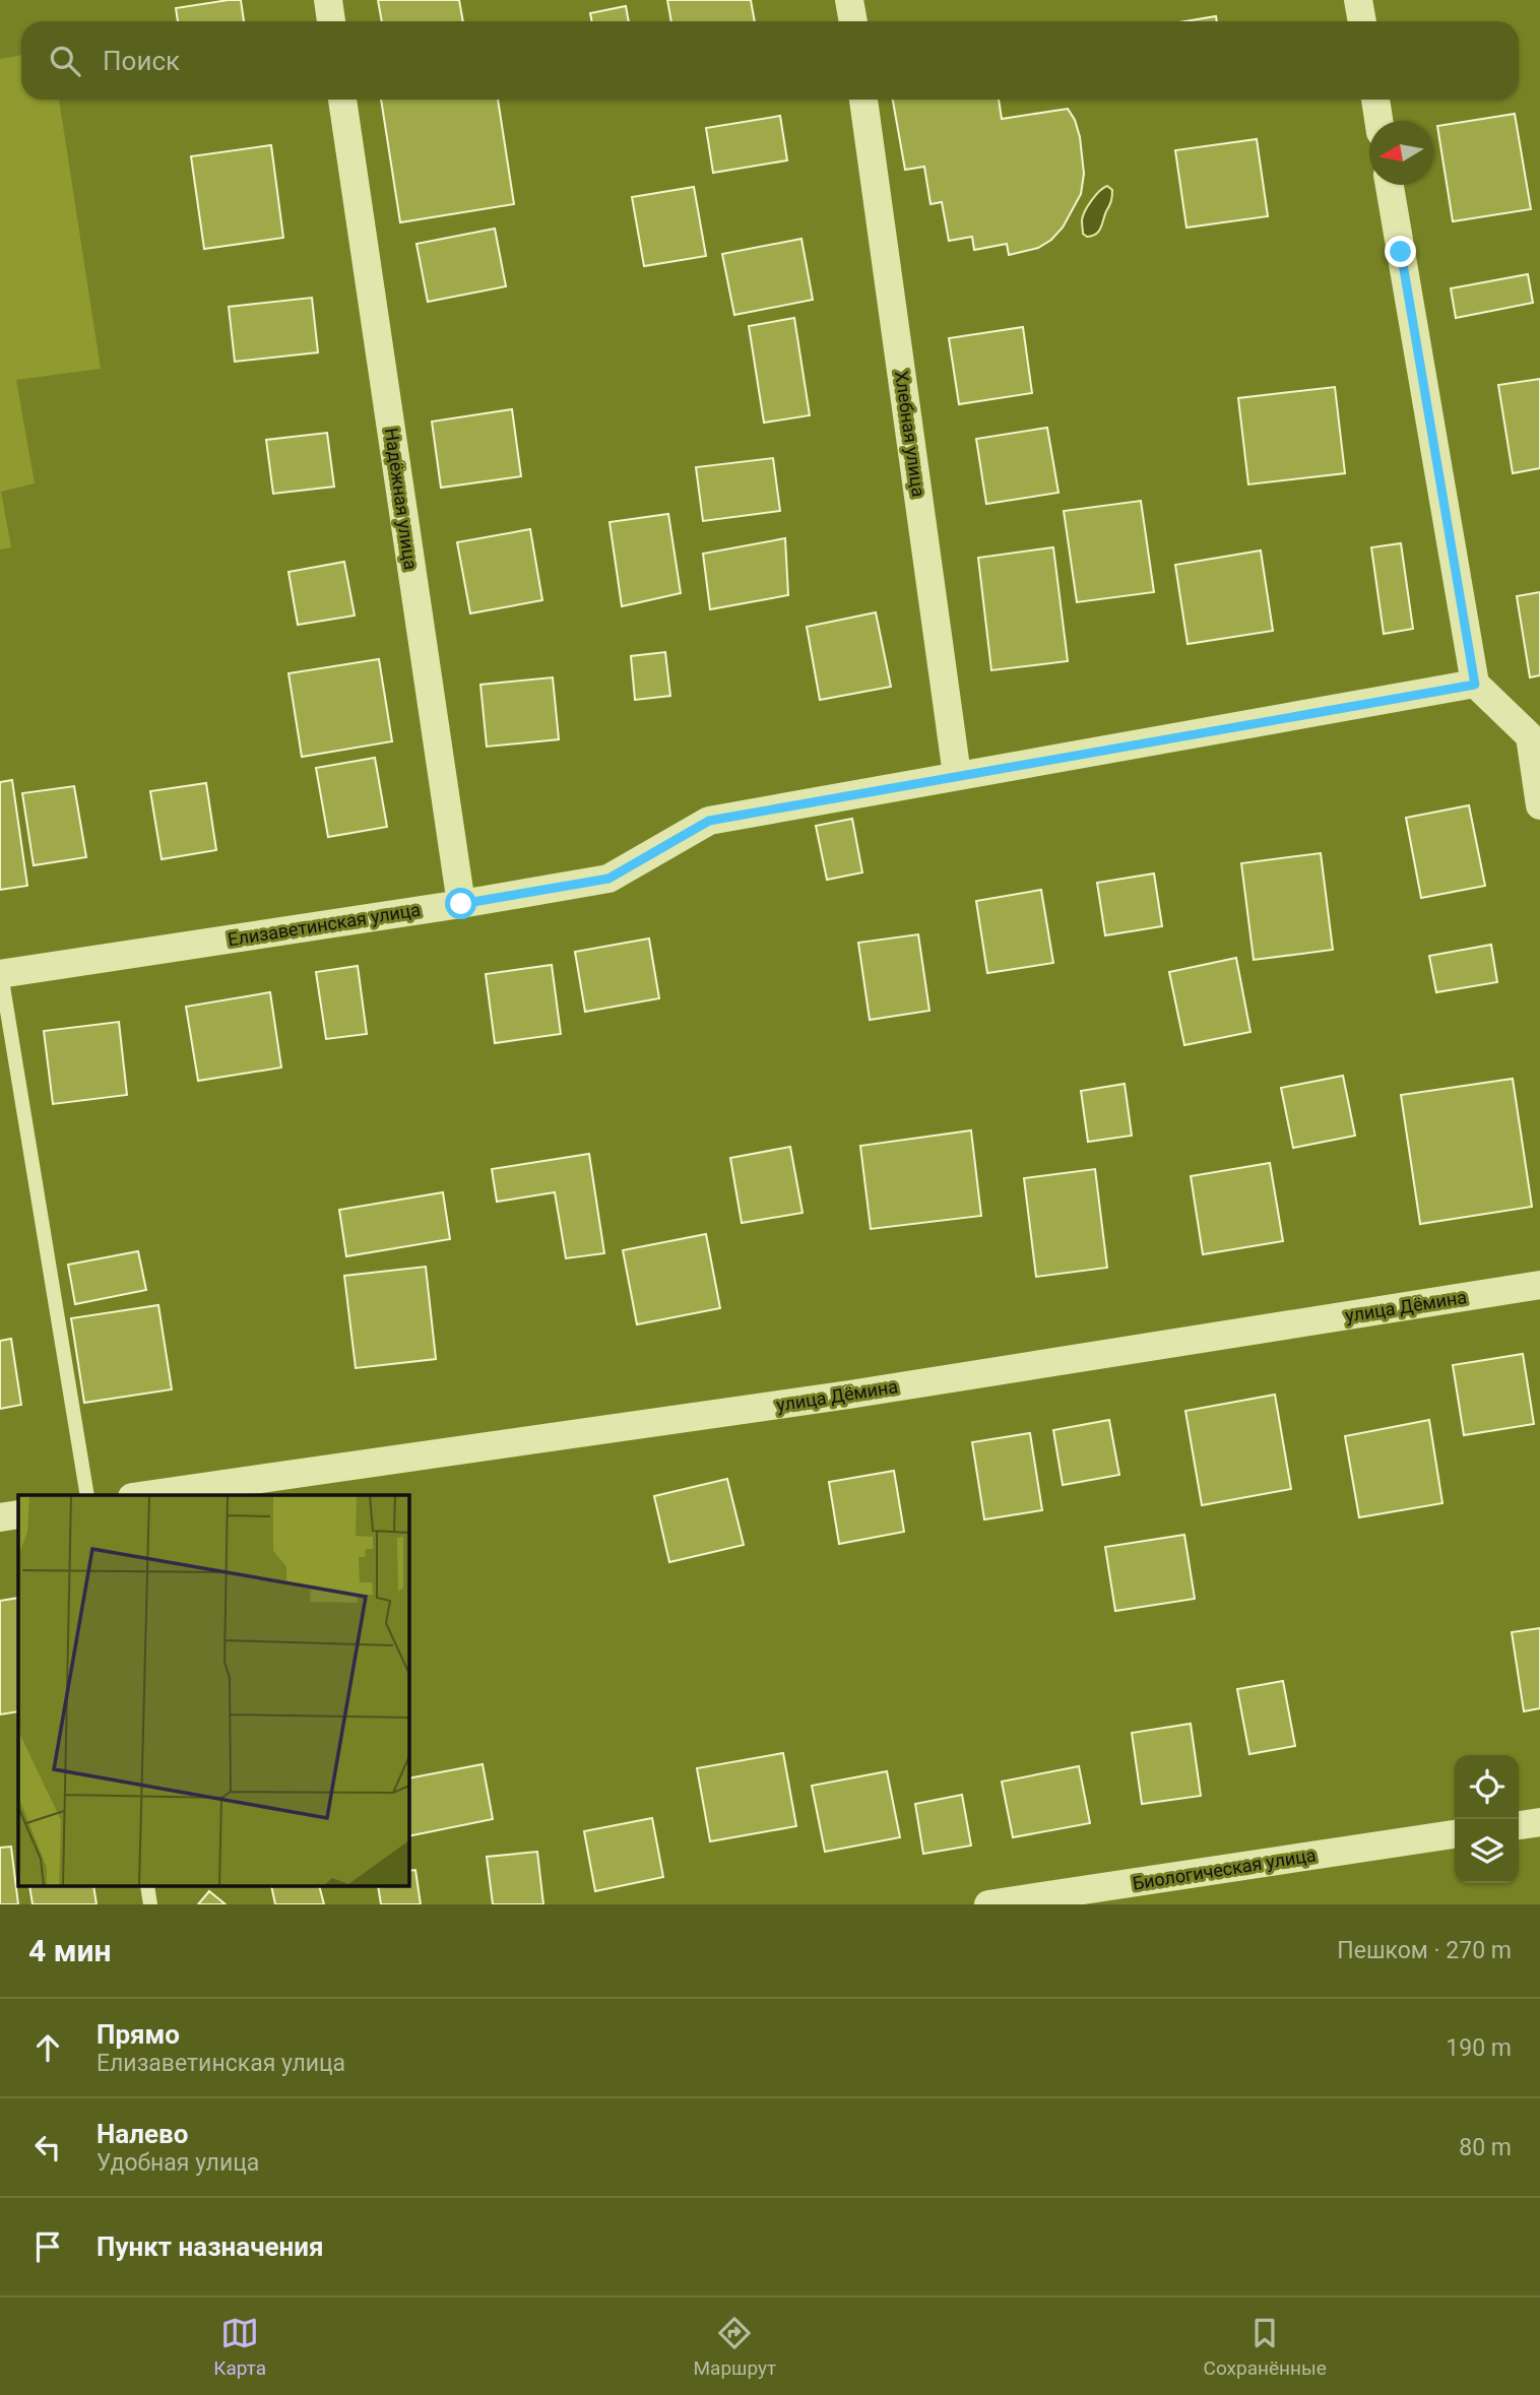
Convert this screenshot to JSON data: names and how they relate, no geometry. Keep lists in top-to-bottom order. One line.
{"streets":{"street":["Хлебная улица","Надёжная улица","Елизаветинская улица","улица Дёмина","Биологическая улица"]},"crossings":[["Хлебная улица","Елизаветинская улица"],["Надёжная улица","Елизаветинская улица"]],"north":"left","page":{"search":"Поиск","heading":["4 мин","Пешком · 270 m"],"list":[["Прямо","Елизаветинская улица","190 m"],["Налево","Удобная улица","80 m"],"Пункт назначения"],"nav":["Карта","Маршрут","Сохранённые"]}}
